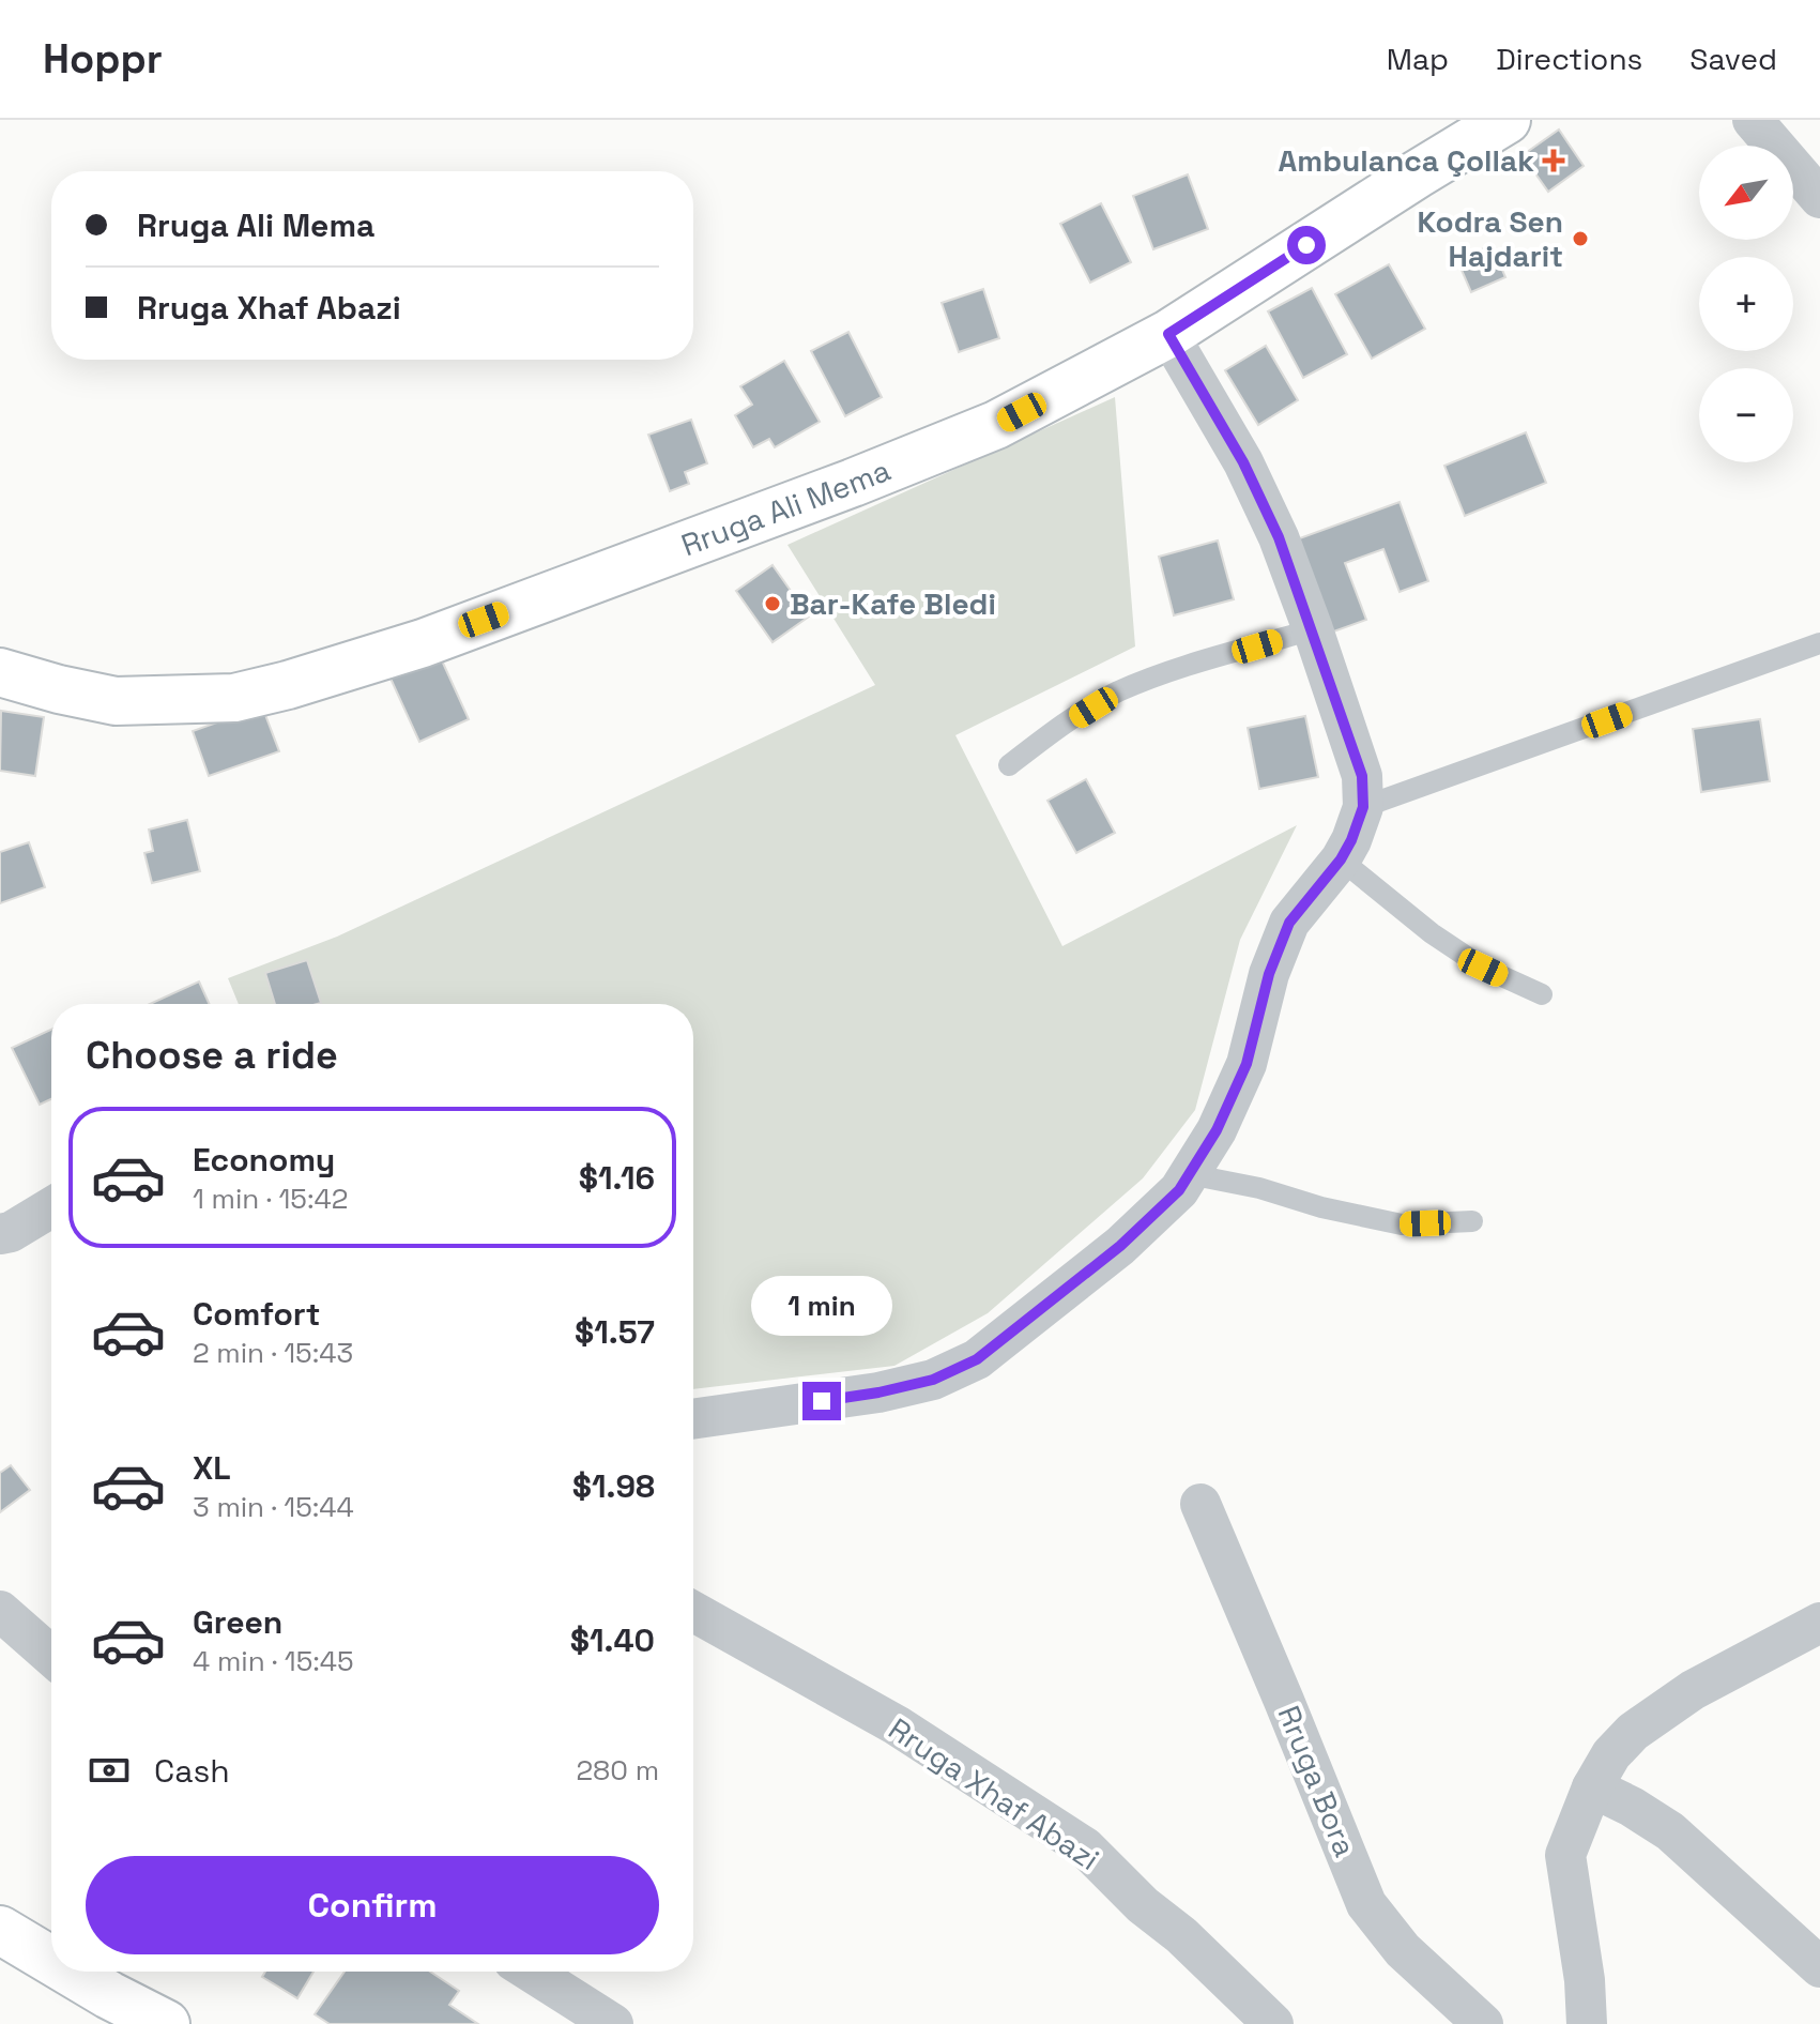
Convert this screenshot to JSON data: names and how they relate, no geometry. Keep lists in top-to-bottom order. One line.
{"streets":{"street":["Rruga Ali Mema","Rruga Bora","Rruga Xhaf Abazi"]},"places":{"health":["Ambulanca Çollak"],"other":["Kodra Sen Hajdarit","Bar-Kafe Bledi"]},"north":"bottom left","page":{"header":"Hoppr","nav":["Map","Directions","Saved"],"map_buttons":["+","−"],"banner":["Rruga Ali Mema","Rruga Xhaf Abazi"],"heading":"Choose a ride","list":[{"name":"Economy","note":"1 min · 15:42","value":"$1.16"},{"name":"Comfort","note":"2 min · 15:43","value":"$1.57"},{"name":"XL","note":"3 min · 15:44","value":"$1.98"},{"name":"Green","note":"4 min · 15:45","value":"$1.40"}],"bubble":"1 min","pay":["Cash","280 m"],"buttons":"Confirm"}}
